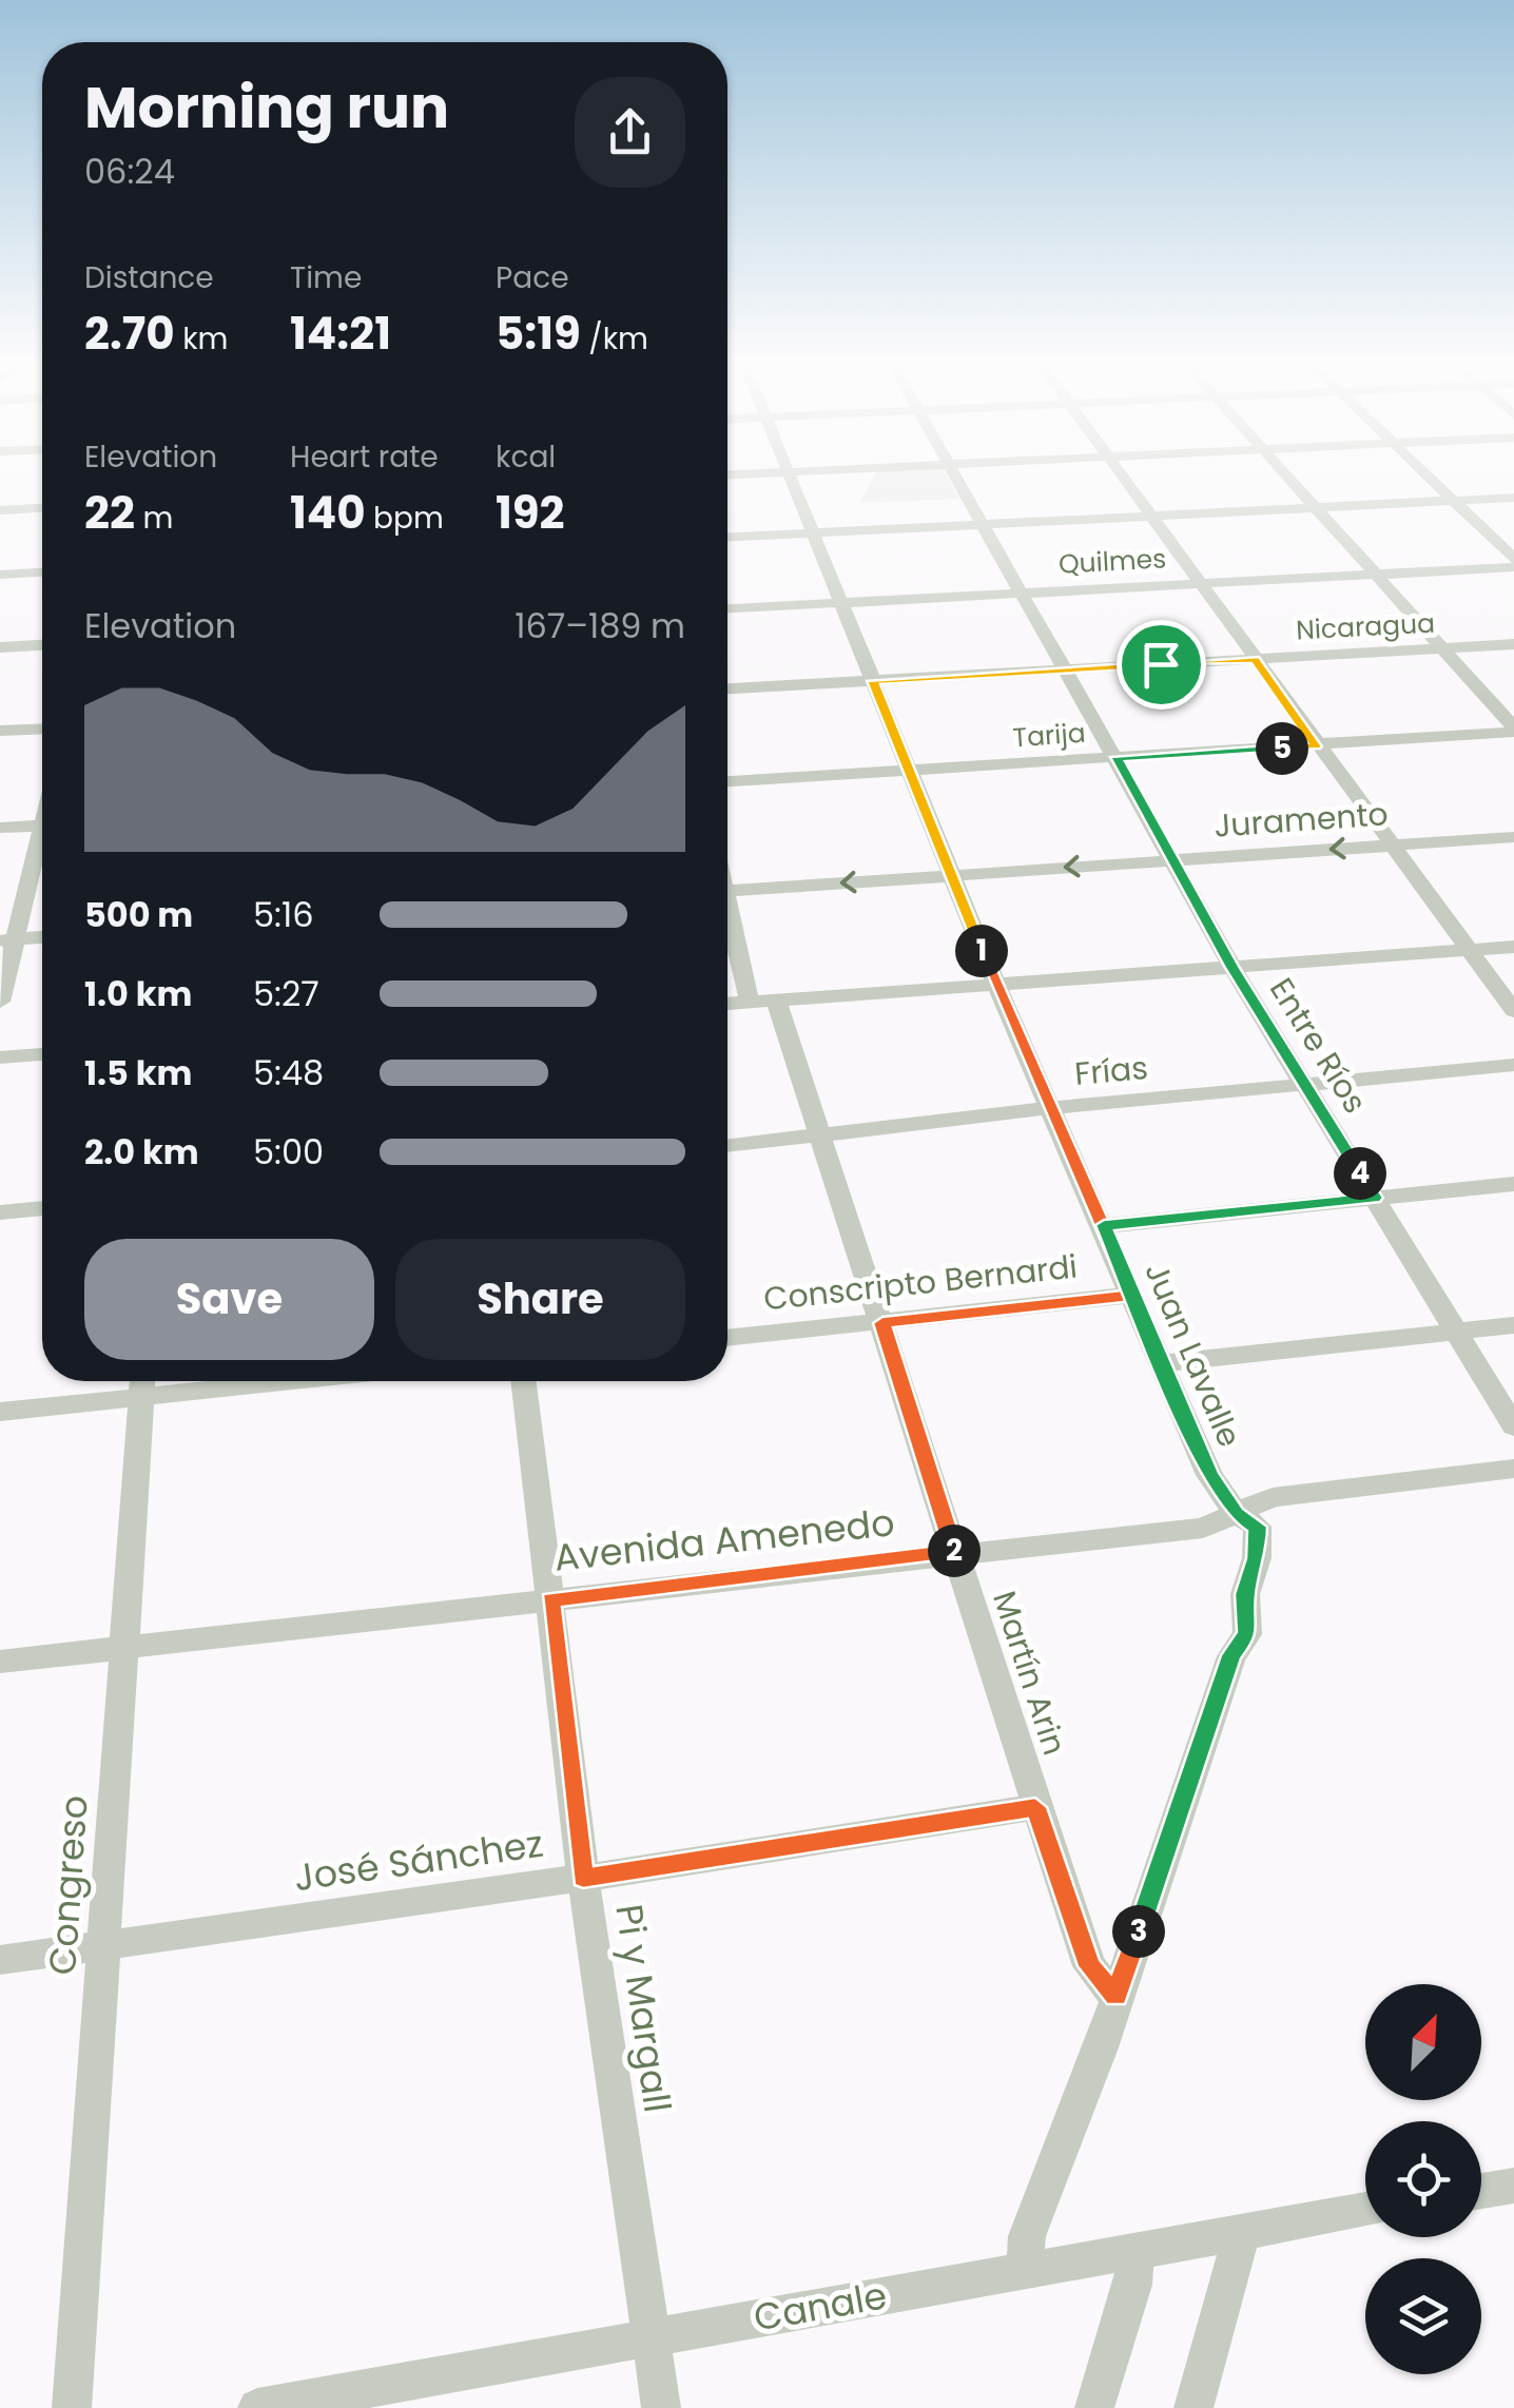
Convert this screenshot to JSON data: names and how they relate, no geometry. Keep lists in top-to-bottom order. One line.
{"streets":{"street":["Quilmes","Nicaragua","Tarija","Juramento","Entre Ríos","Frías","Conscripto Bernardi","Juan Lavalle","Avenida Amenedo","Martín Arin","José Sánchez","Congreso","Pi y Margall","Canale"]},"crossings":[["Quilmes","Entre Ríos"],["Quilmes","Juan Lavalle"],["Nicaragua","Entre Ríos"],["Nicaragua","Juan Lavalle"],["Tarija","Entre Ríos"],["Tarija","Juan Lavalle"],["Juramento","Entre Ríos"],["Juramento","Juan Lavalle"],["Entre Ríos","Frías"],["Entre Ríos","Conscripto Bernardi"],["Frías","Juan Lavalle"],["Frías","Martín Arin"],["Conscripto Bernardi","Juan Lavalle"],["Conscripto Bernardi","Martín Arin"],["Juan Lavalle","Avenida Amenedo"],["Juan Lavalle","Martín Arin"],["Avenida Amenedo","Martín Arin"],["Avenida Amenedo","Congreso"],["Avenida Amenedo","Pi y Margall"],["Martín Arin","José Sánchez"],["José Sánchez","Congreso"],["José Sánchez","Pi y Margall"],["Pi y Margall","Canale"]],"north":"top right","page":{"heading":["Morning run","06:24"],"stats":[["Distance","2.70 km"],["Time","14:21"],["Pace","5:19 /km"],["Elevation","22 m"],["Heart rate","140 bpm"],["kcal","192"]],"chart":["Elevation","167–189 m"],"pins":["5","1","4","2","3"],"list":[{"name":"500 m","note":"5:16"},{"name":"1.0 km","note":"5:27"},{"name":"1.5 km","note":"5:48"},{"name":"2.0 km","note":"5:00"}],"buttons":["Save","Share"]}}
